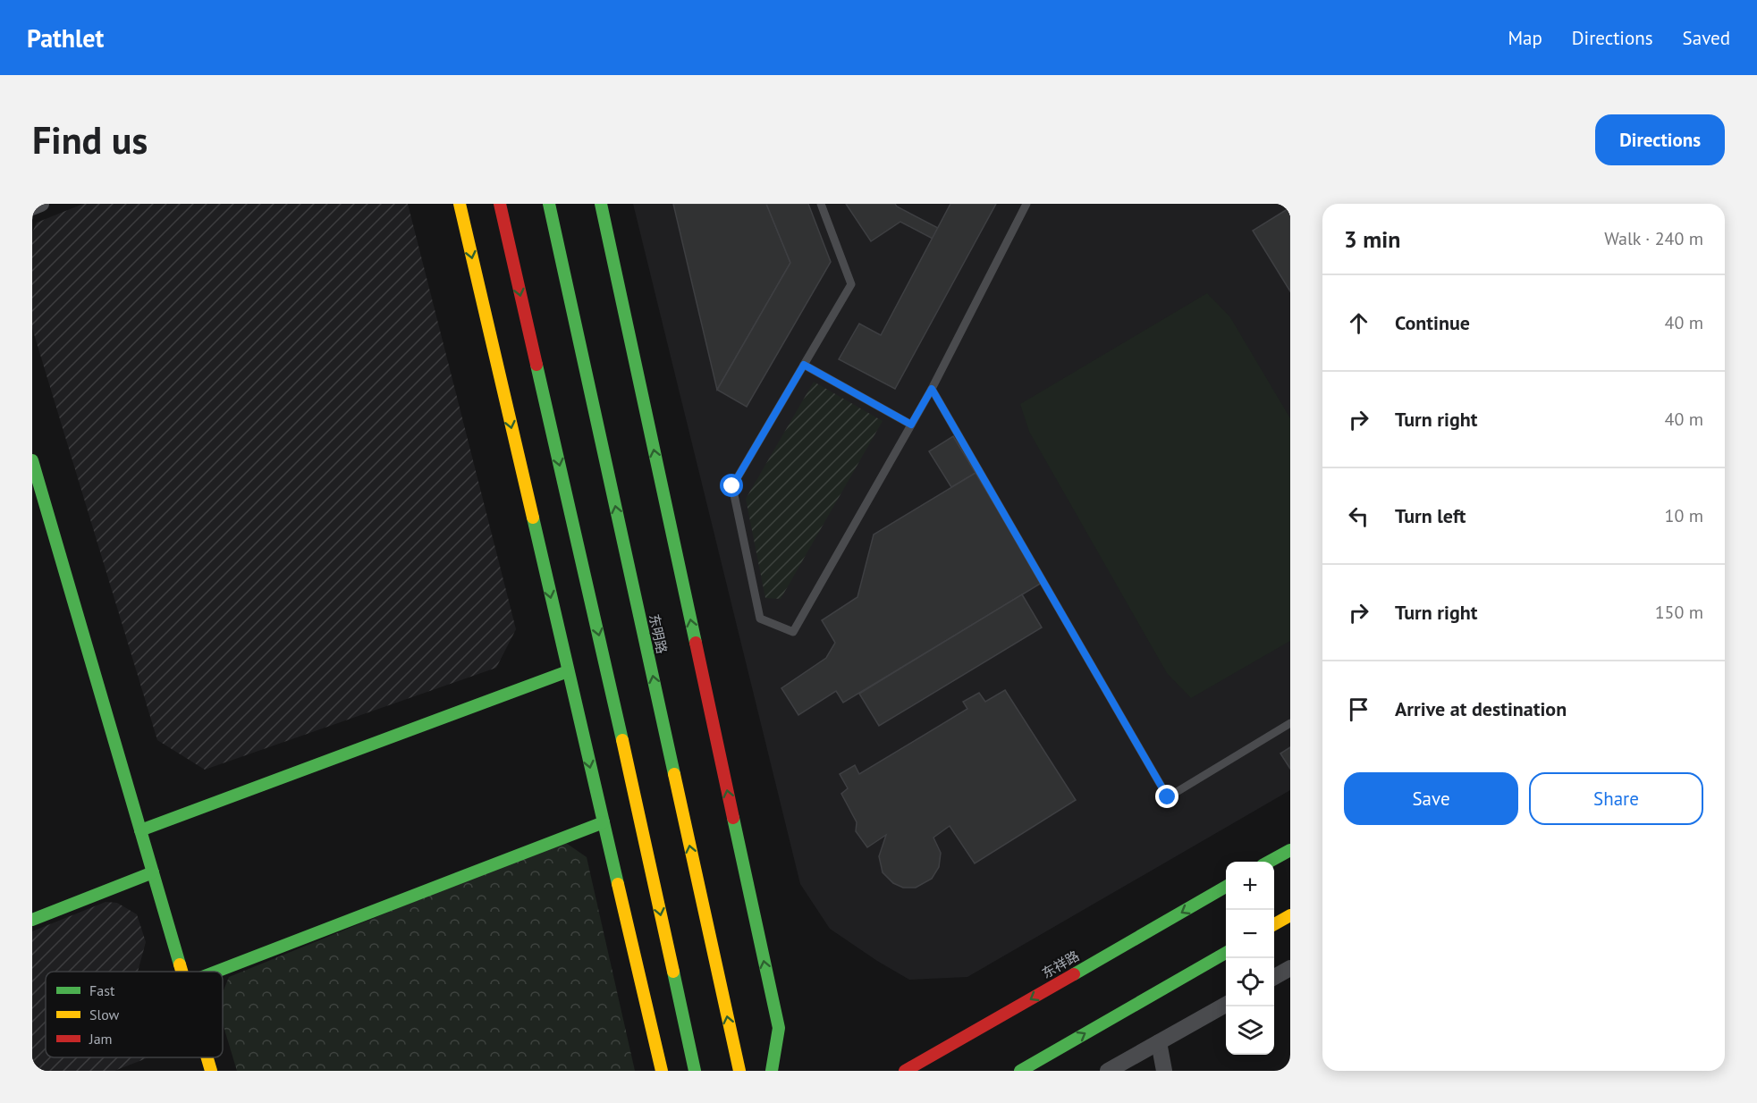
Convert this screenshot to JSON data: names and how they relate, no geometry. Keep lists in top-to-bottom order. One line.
{"streets":{"main road":["东明路","东祥路"]},"legend":["Fast","Slow","Jam"],"page":{"header":"Pathlet","nav":["Map","Directions","Saved"],"buttons":["Directions",["Save","Share"]],"title":"Find us","heading":["3 min","Walk · 240 m"],"list":[["Continue","40 m"],["Turn right","40 m"],["Turn left","10 m"],["Turn right","150 m"],"Arrive at destination"],"map_buttons":["+","−"]}}
